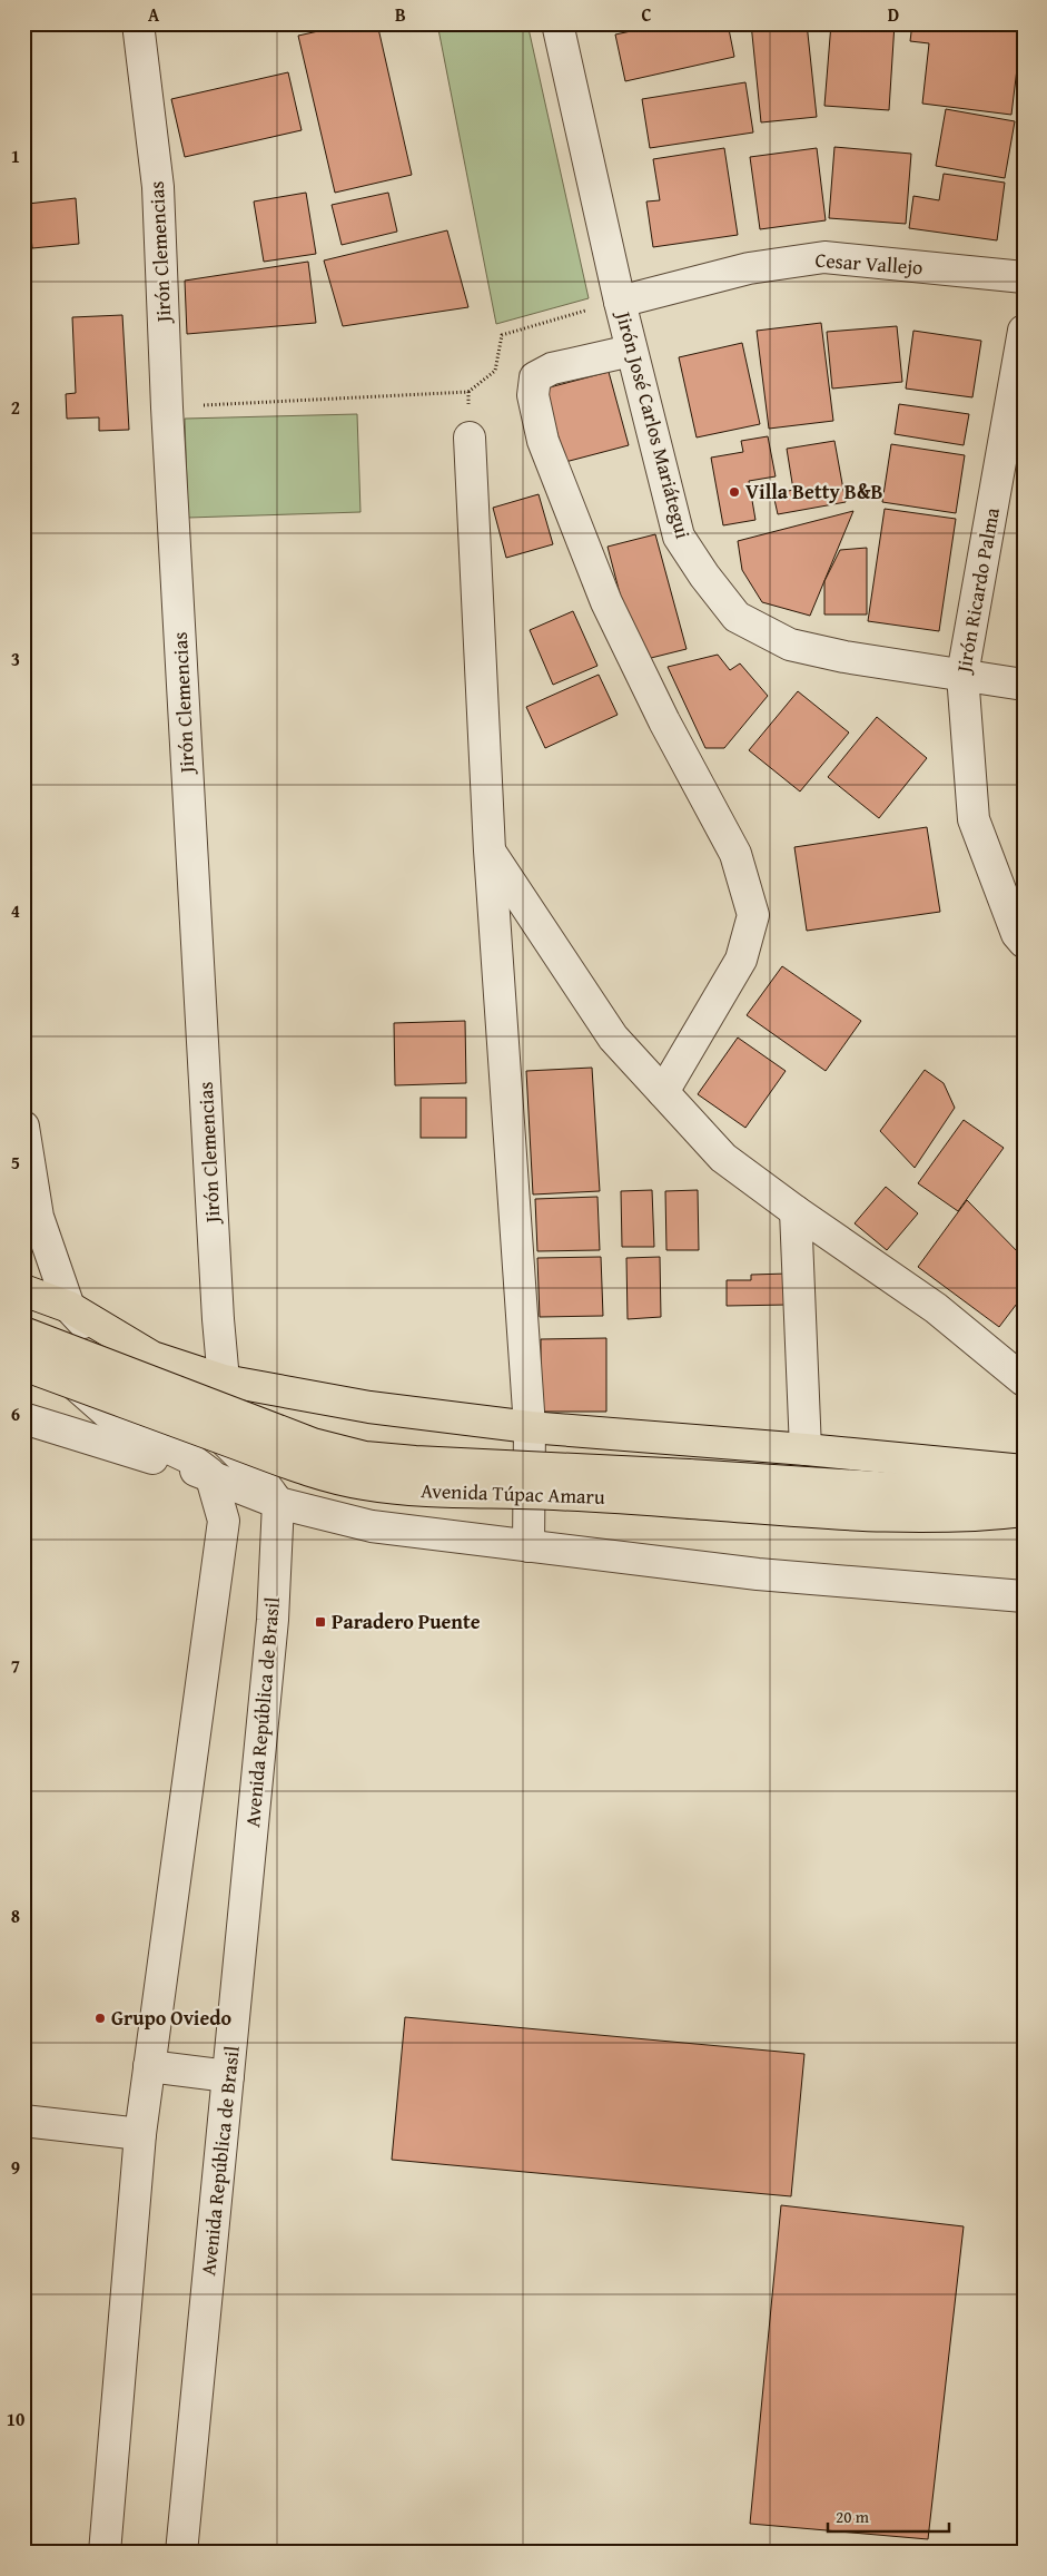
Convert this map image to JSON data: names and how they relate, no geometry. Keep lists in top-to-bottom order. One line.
{"streets":{"main road":["Avenida Túpac Amaru"],"street":["Jirón Clemencias","Cesar Vallejo","Jirón José Carlos Mariátegui","Jirón Ricardo Palma","Avenida República de Brasil"]},"crossings":[["Cesar Vallejo","Jirón José Carlos Mariátegui"],["Jirón José Carlos Mariátegui","Jirón Ricardo Palma"]],"places":{"other":["Villa Betty B&B","Grupo Oviedo"],"transit":["Paradero Puente"]},"scale_bar":"20 m","grid":{"columns":["A","B","C","D"],"rows":["1","2","3","4","5","6","7","8","9","10"]}}
